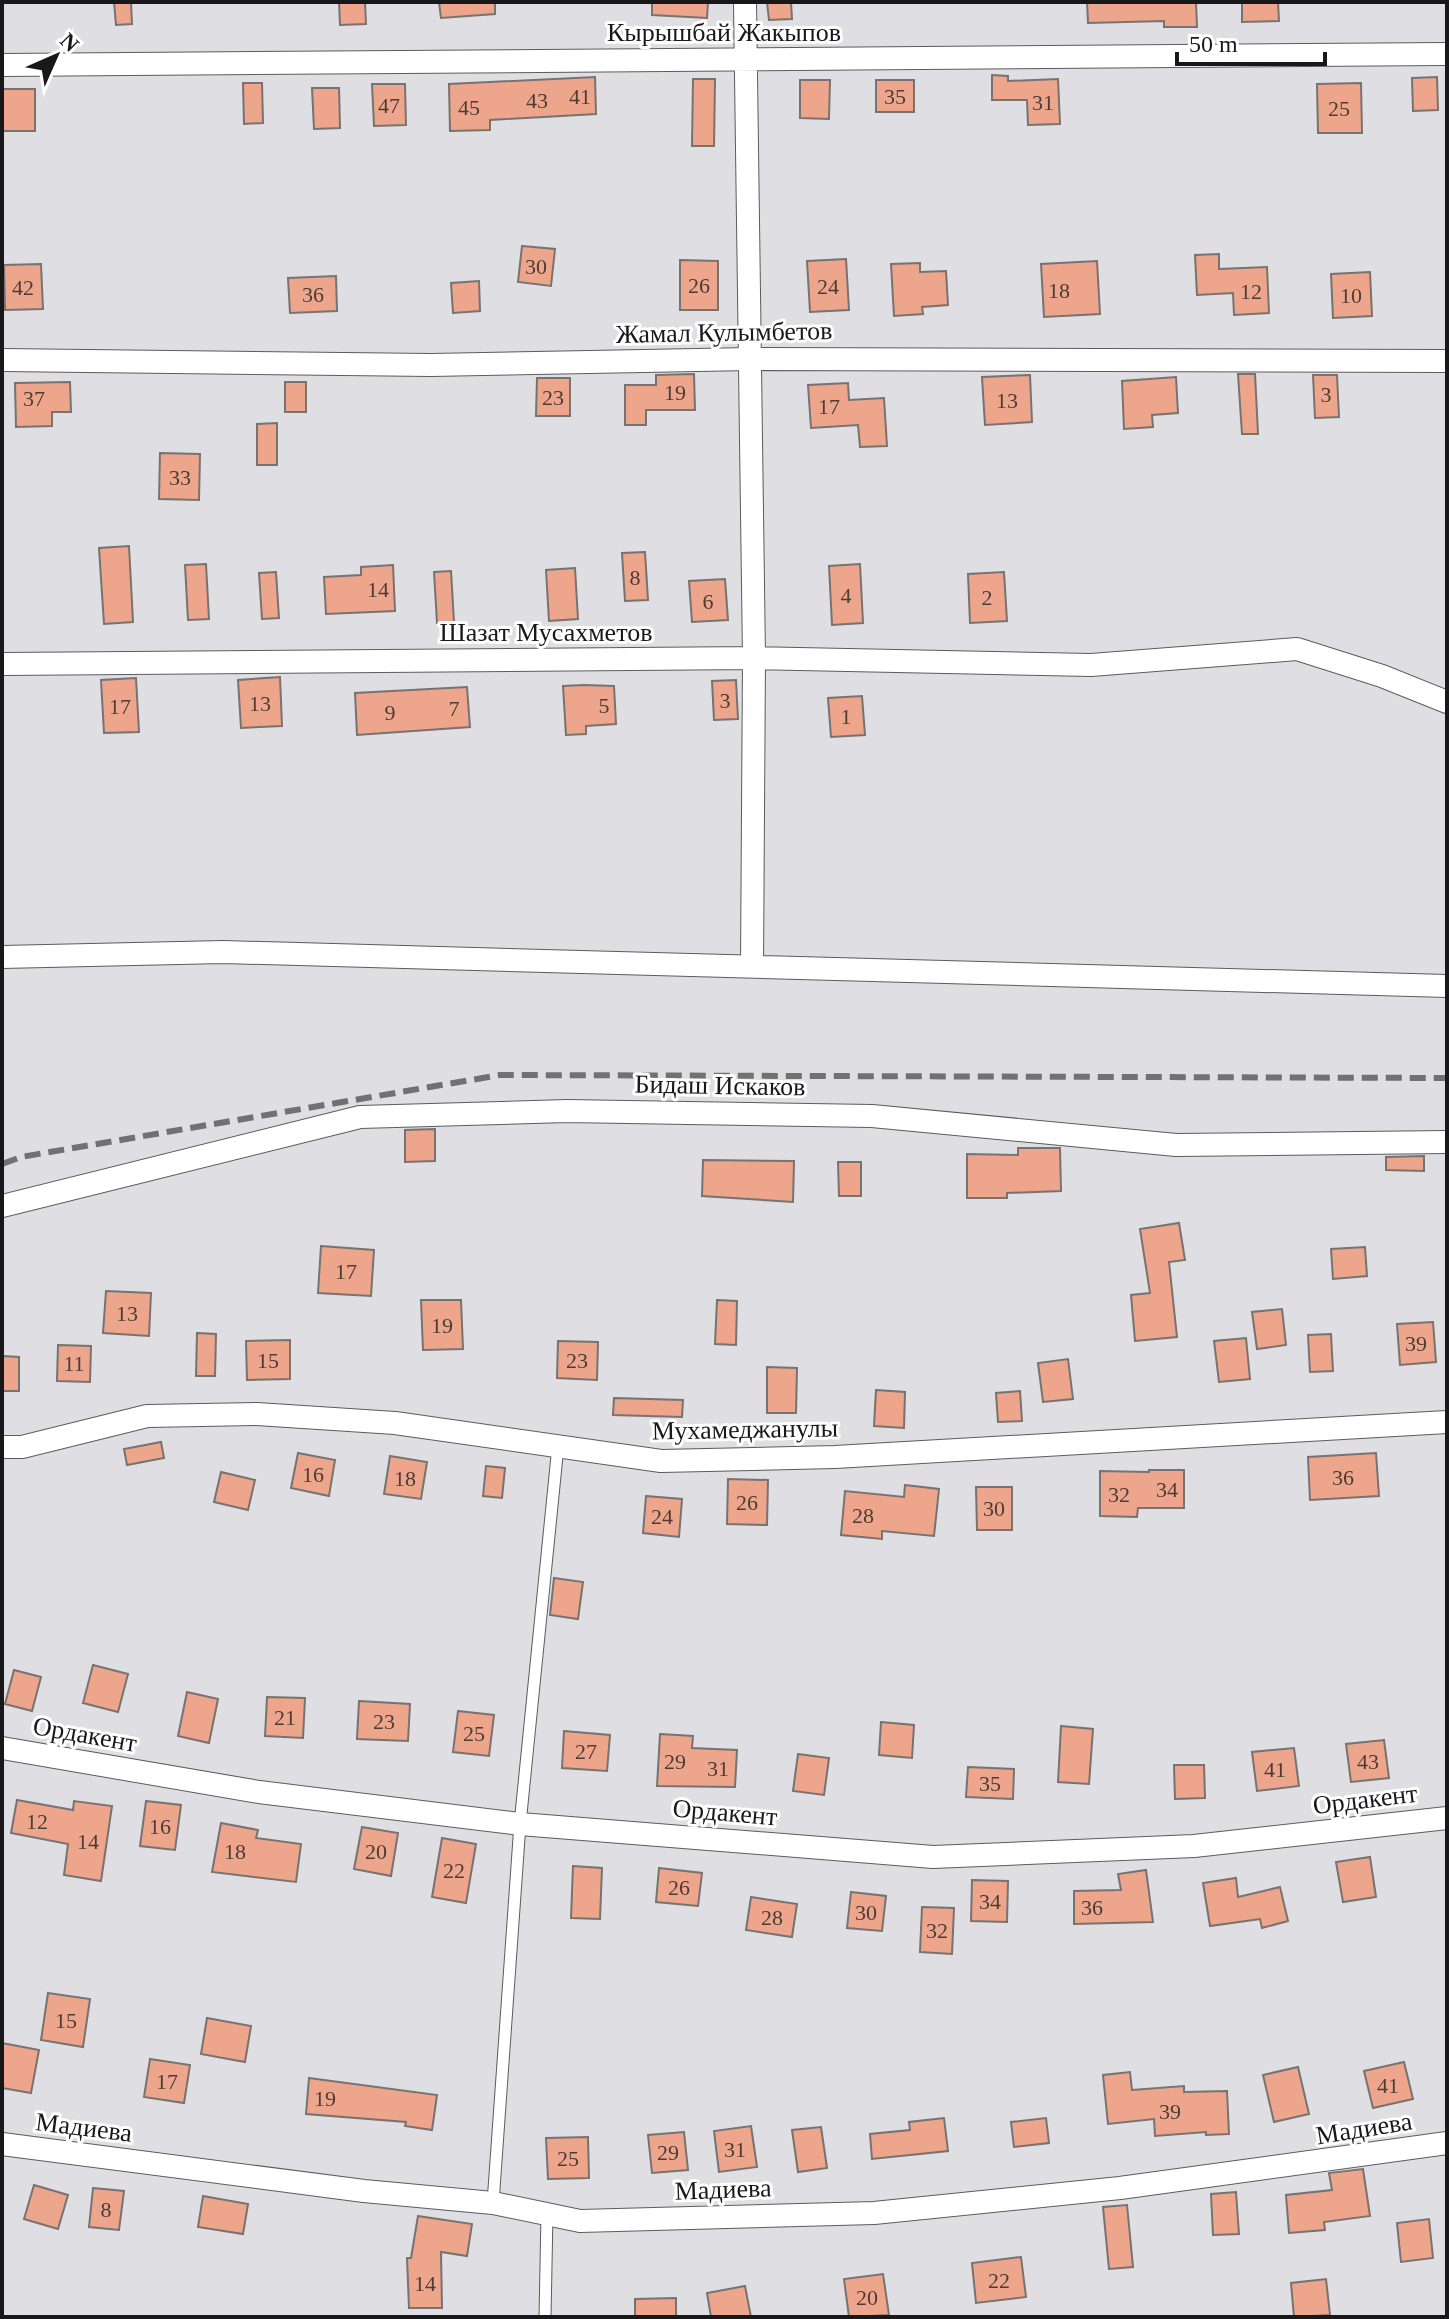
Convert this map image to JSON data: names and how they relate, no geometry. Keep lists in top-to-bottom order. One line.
{"streets":{"street":["Кырышбай Жакыпов","Жамал Кулымбетов","Шазат Мусахметов","Бидаш Искаков","Мухамеджанулы","Ордакент","Мадиева"]},"house_numbers":["41","35","43","31","47","45","25","30","26","24","42","18","12","36","10","19","3","23","37","13","17","33","8","14","4","2","6","3","13","5","17","7","9","1","17","13","19","39","15","23","11","16","36","18","34","32","26","30","28","24","21","23","25","27","29","43","31","41","35","12","16","14","18","20","22","26","34","36","30","28","32","15","17","41","19","39","31","29","25","8","22","14","20"],"scale_bar":"50 m","north":"top right"}
